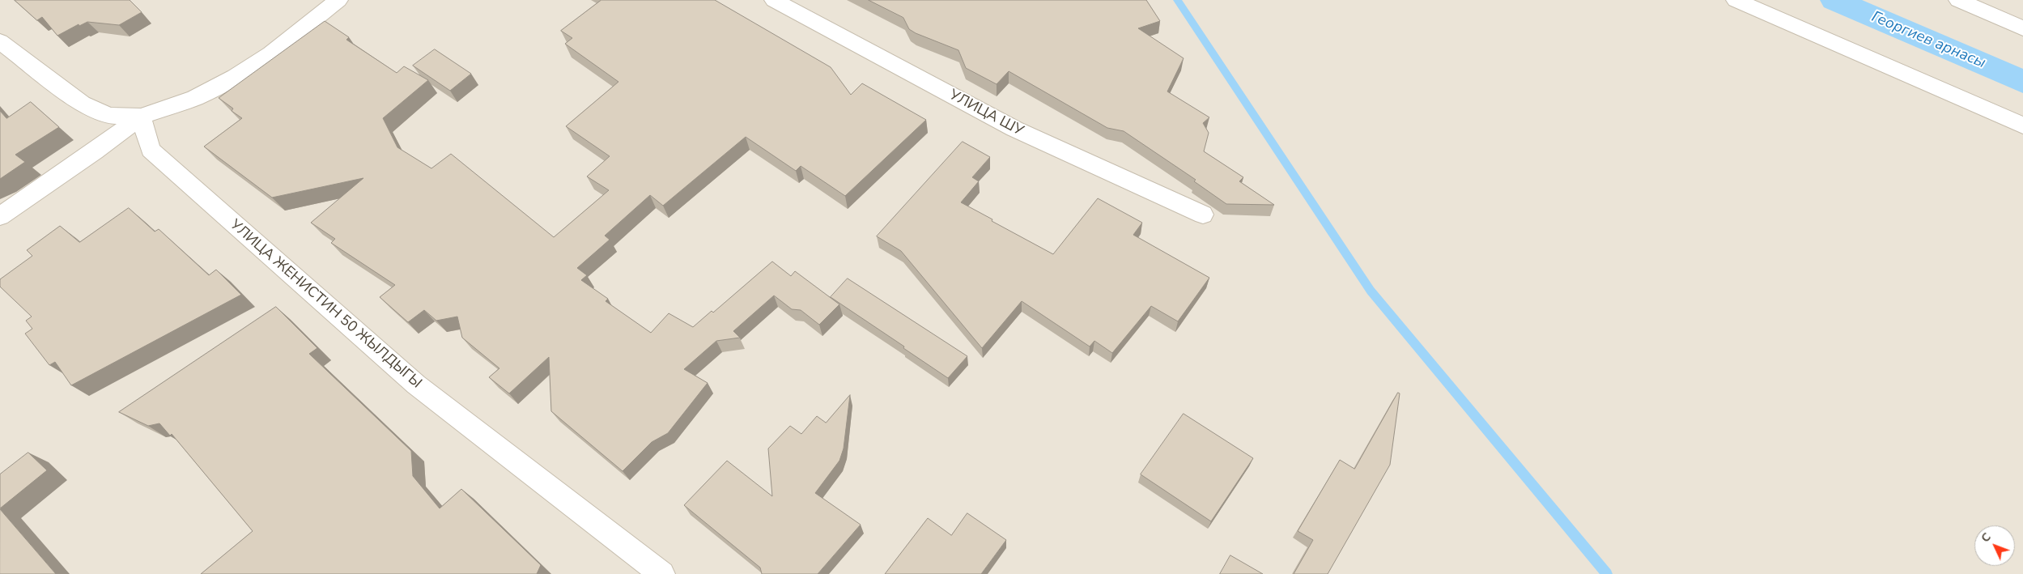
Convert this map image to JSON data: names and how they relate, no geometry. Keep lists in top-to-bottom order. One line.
{"streets":{"street":["УЛИЦА ШУ","УЛИЦА ЖЕНИСТИН 50 ЖЫЛДЫГЫ"]},"water":["Георгиев арнасы"],"north":"top left"}
